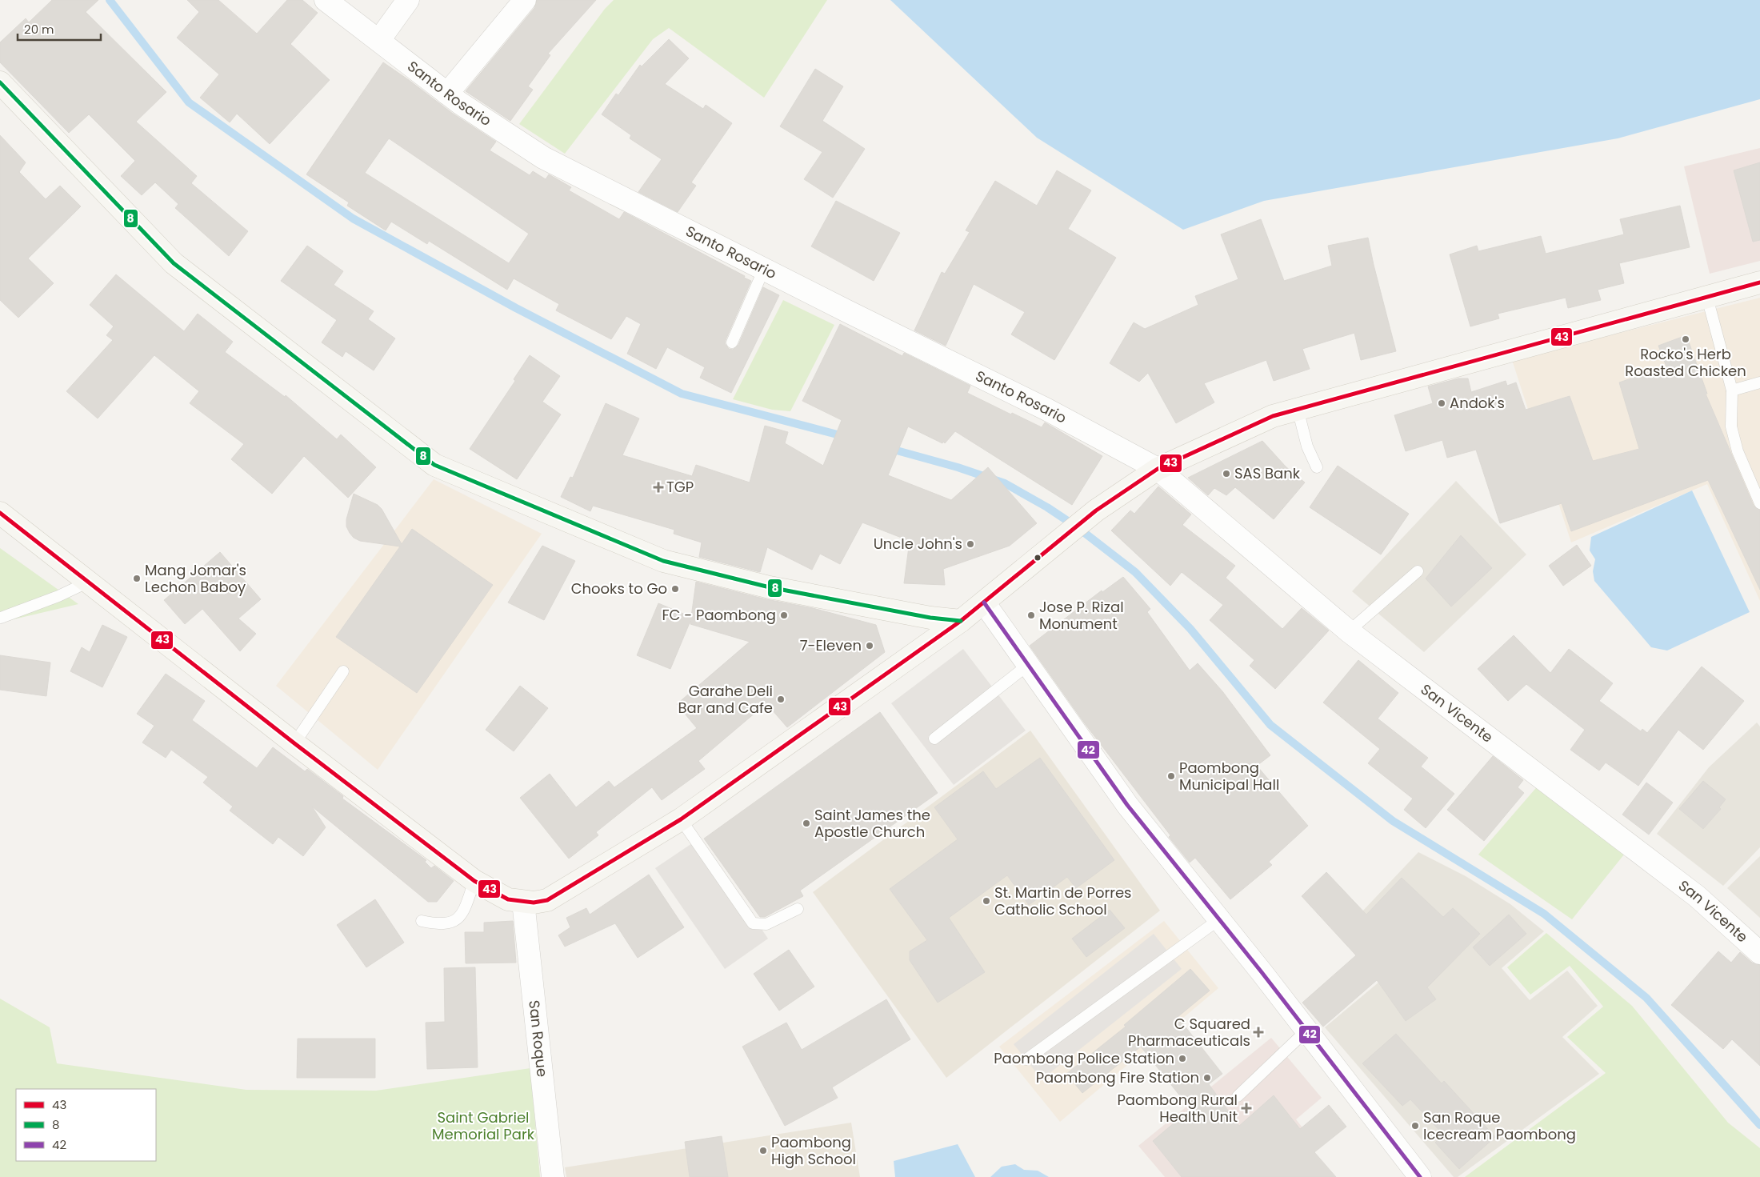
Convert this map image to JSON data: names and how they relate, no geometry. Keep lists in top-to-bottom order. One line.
{"streets":{"street":["Santo Rosario","San Vicente","San Roque"]},"crossings":[["Santo Rosario","San Vicente"]],"parks":["Saint Gabriel Memorial Park"],"places":{"other":["Rocko's Herb Roasted Chicken","Andok's","SAS Bank","Uncle John's","Mang Jomar's Lechon Baboy","Chooks to Go","FC - Paombong","Jose P. Rizal Monument","7-Eleven","Garahe Deli Bar and Cafe","Paombong Municipal Hall","Saint James the Apostle Church","St. Martin de Porres Catholic School","Paombong Police Station","Paombong Fire Station","San Roque Icecream Paombong","Paombong High School"],"health":["TGP","C Squared Pharmaceuticals","Paombong Rural Health Unit"]},"lines":["transit line 8","transit line 43","transit line 42"],"legend":["43","8","42"],"scale_bar":"20 m"}
